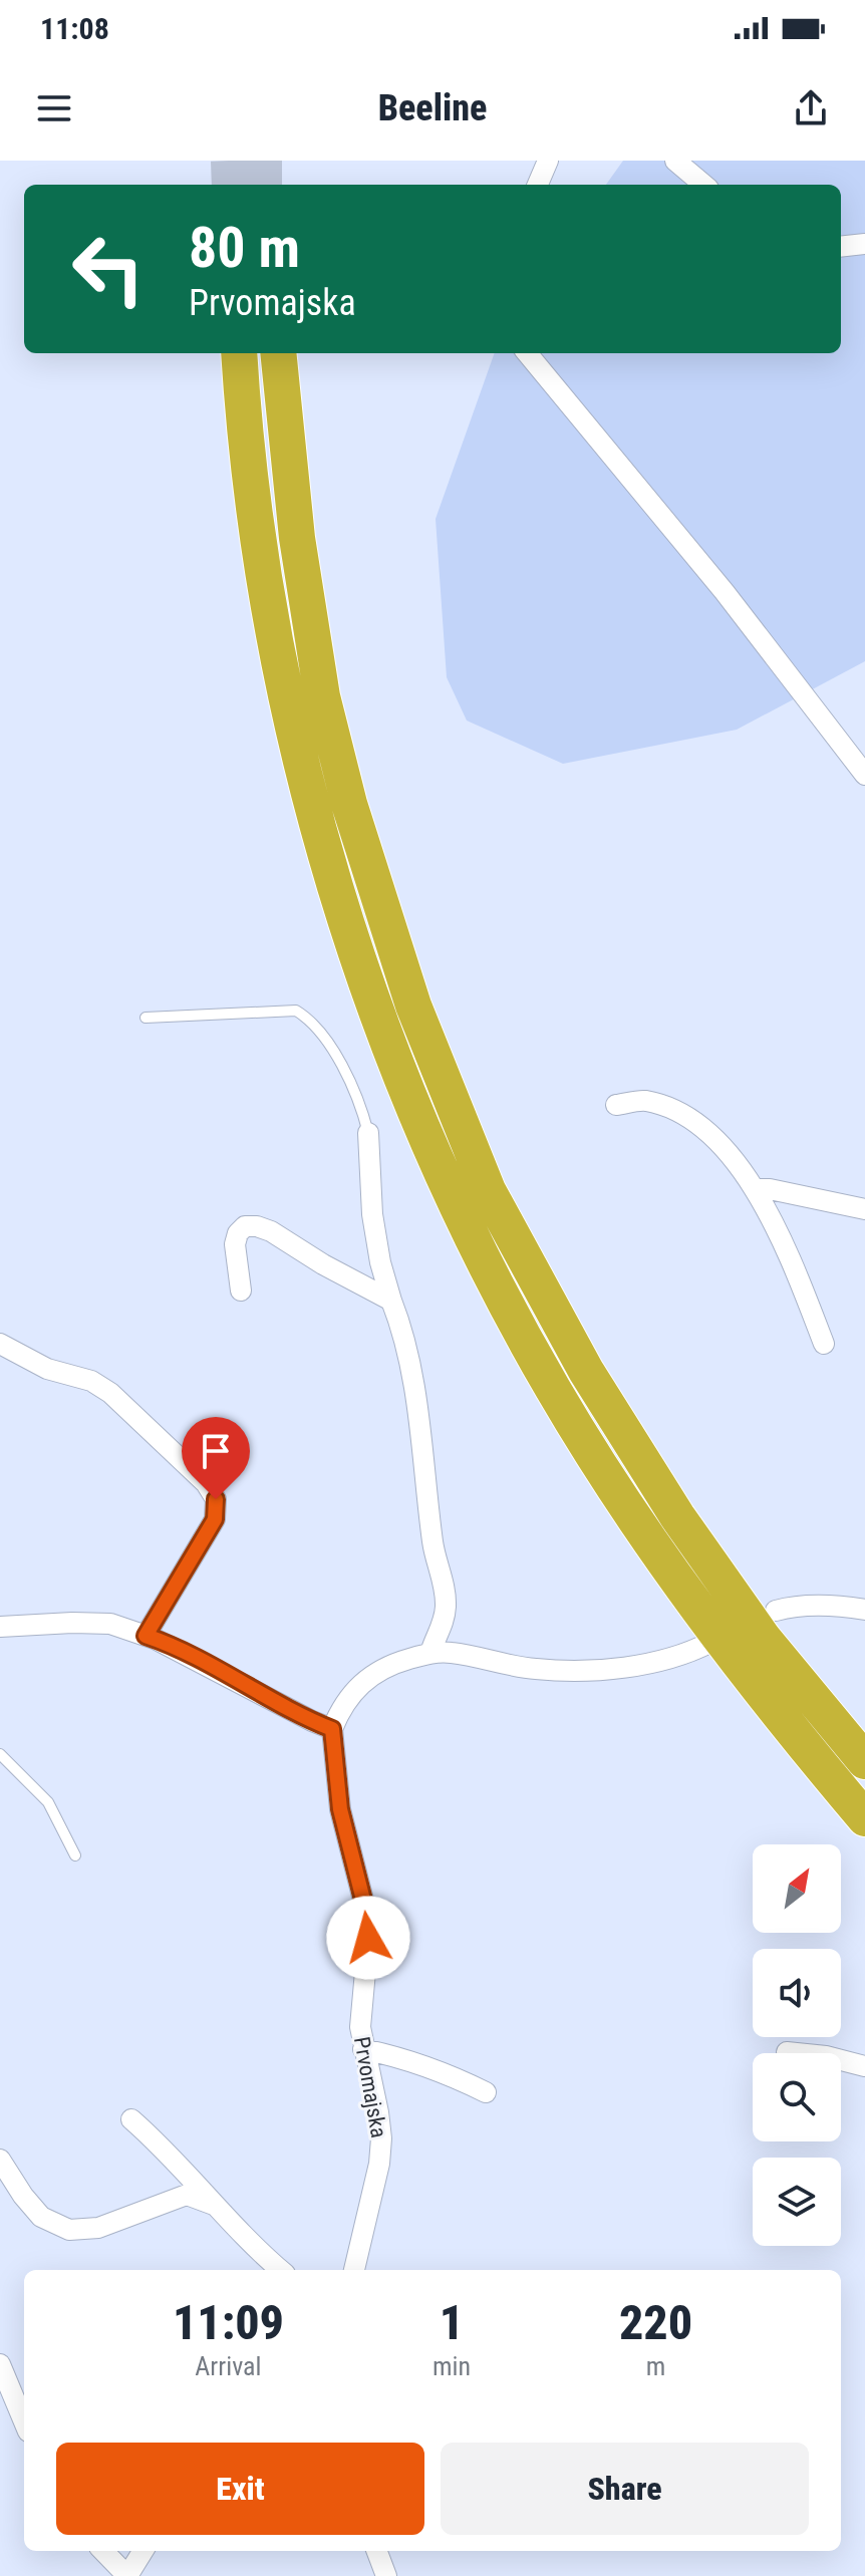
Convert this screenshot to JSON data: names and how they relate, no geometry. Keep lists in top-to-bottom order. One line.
{"streets":{"street":["Prvomajska"]},"north":"top right","page":{"status":"11:08","header":"Beeline","turn":["80 m","Prvomajska"],"eta":["11:09","Arrival","1","min","220","m"],"buttons":["Exit","Share"]}}
